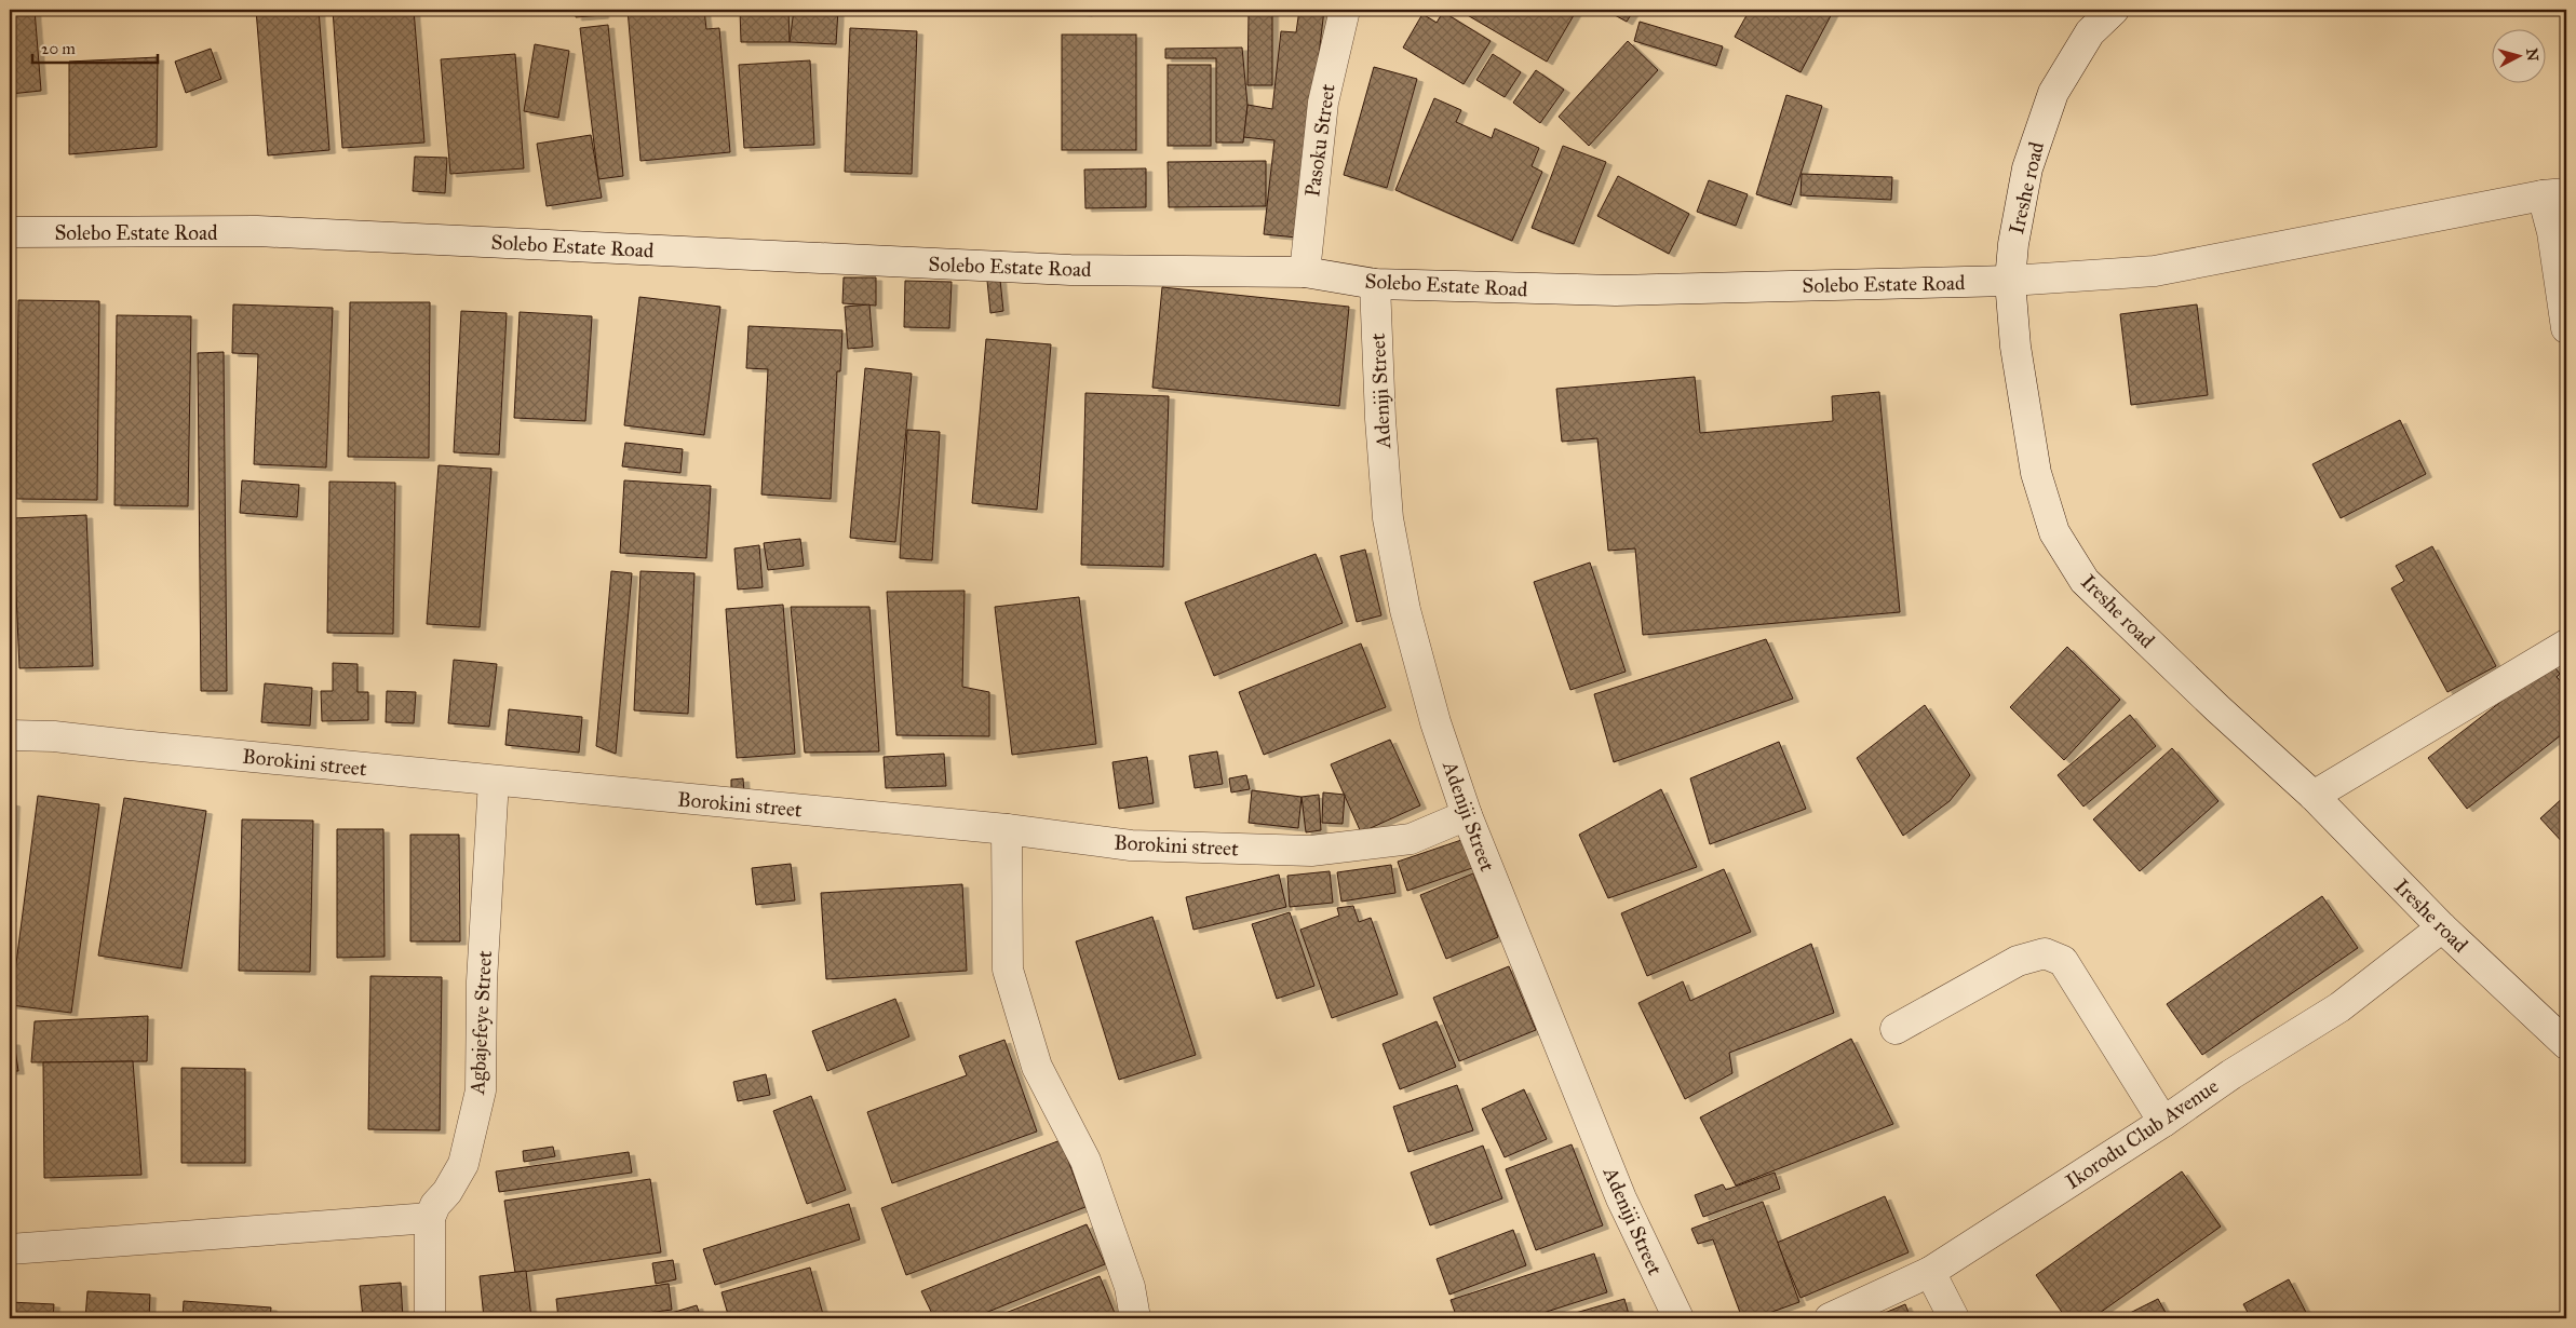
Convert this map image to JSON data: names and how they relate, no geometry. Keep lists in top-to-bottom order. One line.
{"streets":{"street":["Pasoku Street","Ireshe road","Solebo Estate Road","Adeniji Street","Borokini street","Agbajefeye Street","Ikorodu Club Avenue"]},"crossings":[["Pasoku Street","Solebo Estate Road"],["Ireshe road","Solebo Estate Road"],["Ireshe road","Ikorodu Club Avenue"],["Solebo Estate Road","Adeniji Street"],["Adeniji Street","Borokini street"],["Borokini street","Agbajefeye Street"]],"scale_bar":"20 m","north":"right"}
